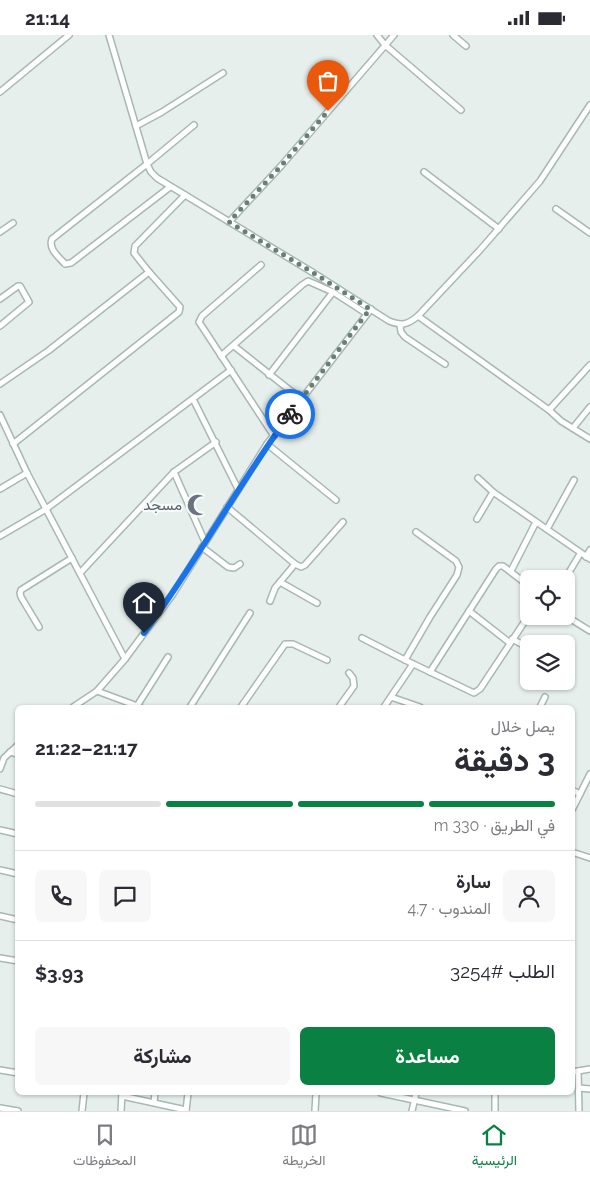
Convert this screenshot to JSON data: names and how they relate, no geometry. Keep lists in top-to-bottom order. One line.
{"places":{"mosque":["مسجد"]},"page":{"status":"21:14","heading":["3 دقيقة","يصل خلال","21:17–21:22"],"panel":["سارة","المندوب · 4.7","الطلب #3254","$3.93"],"bar":"في الطريق · 330 m","buttons":["مساعدة","مشاركة"],"tabs":["الرئيسية","الخريطة","المحفوظات"]}}
